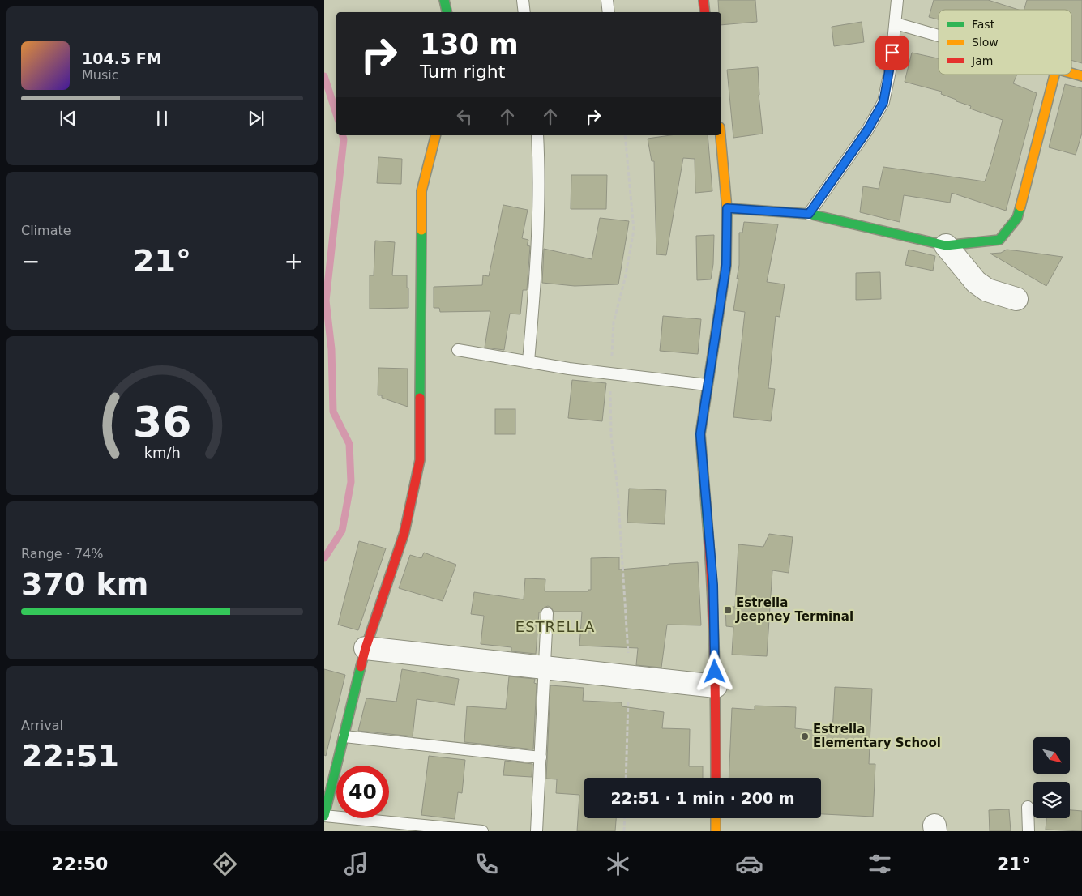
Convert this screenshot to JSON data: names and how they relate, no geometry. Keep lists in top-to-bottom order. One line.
{"districts":["ESTRELLA"],"places":{"transit":["Estrella Jeepney Terminal"],"other":["Estrella Elementary School"]},"legend":["Fast","Slow","Jam"],"north":"bottom right","page":{"turn":["130 m","Turn right"],"song":["104.5 FM","Music"],"tile":["Climate",["Range · 74%","370 km"],["Arrival","22:51"]],"heat":["−","21°","+"],"limit":"40","trip":"22:51 · 1 min · 200 m","tabs":["22:50","21°"],"gauge":["36","km/h"]}}
